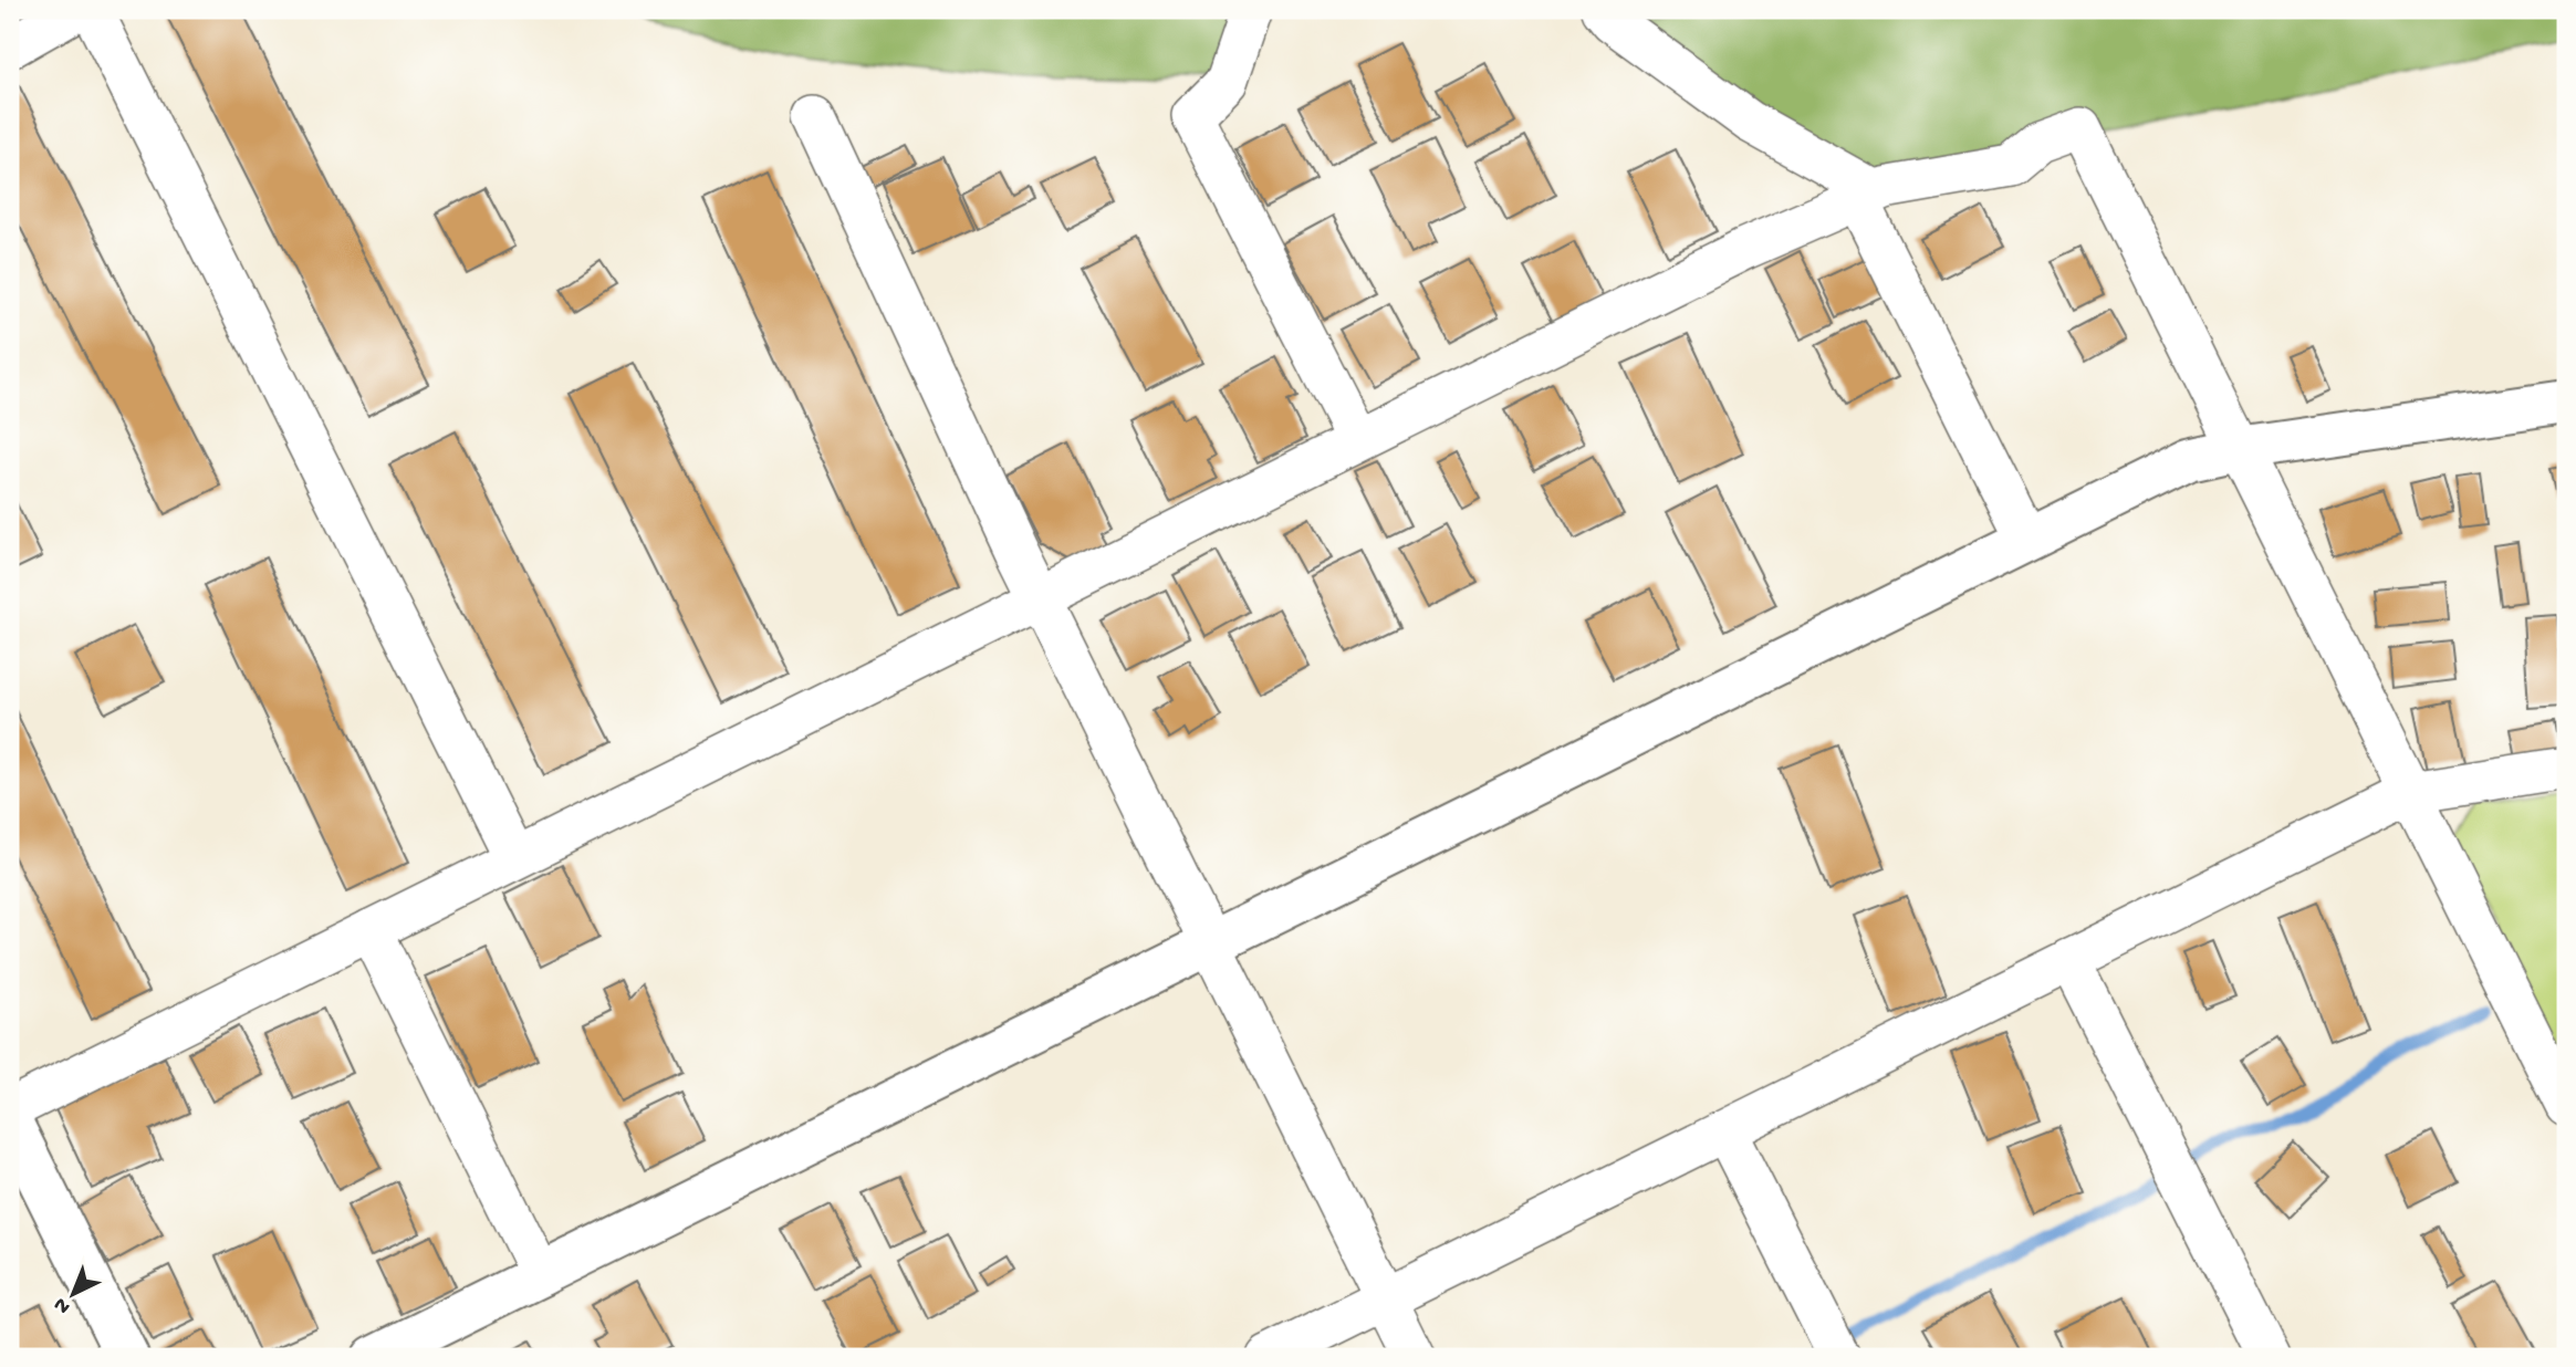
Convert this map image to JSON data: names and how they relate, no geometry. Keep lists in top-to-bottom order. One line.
{"north":"bottom left"}
